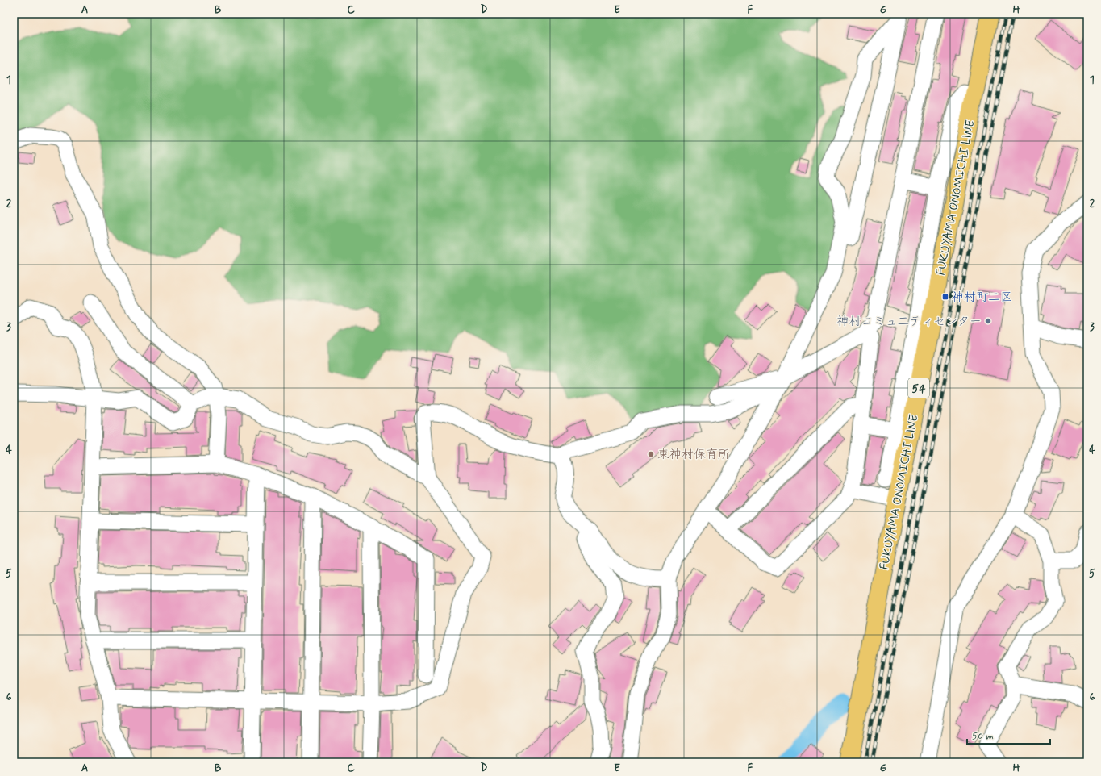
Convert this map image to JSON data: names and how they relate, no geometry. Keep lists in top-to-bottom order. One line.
{"streets":{"main road":["FUKUYAMA ONOMICHI LINE","54"]},"places":{"transit":["神村町二区"],"other":["神村コミュ二ティセンター","東神村保育所"]},"scale_bar":"50 m","grid":{"columns":["A","B","C","D","E","F","G","H"],"rows":["1","2","3","4","5","6"]}}
